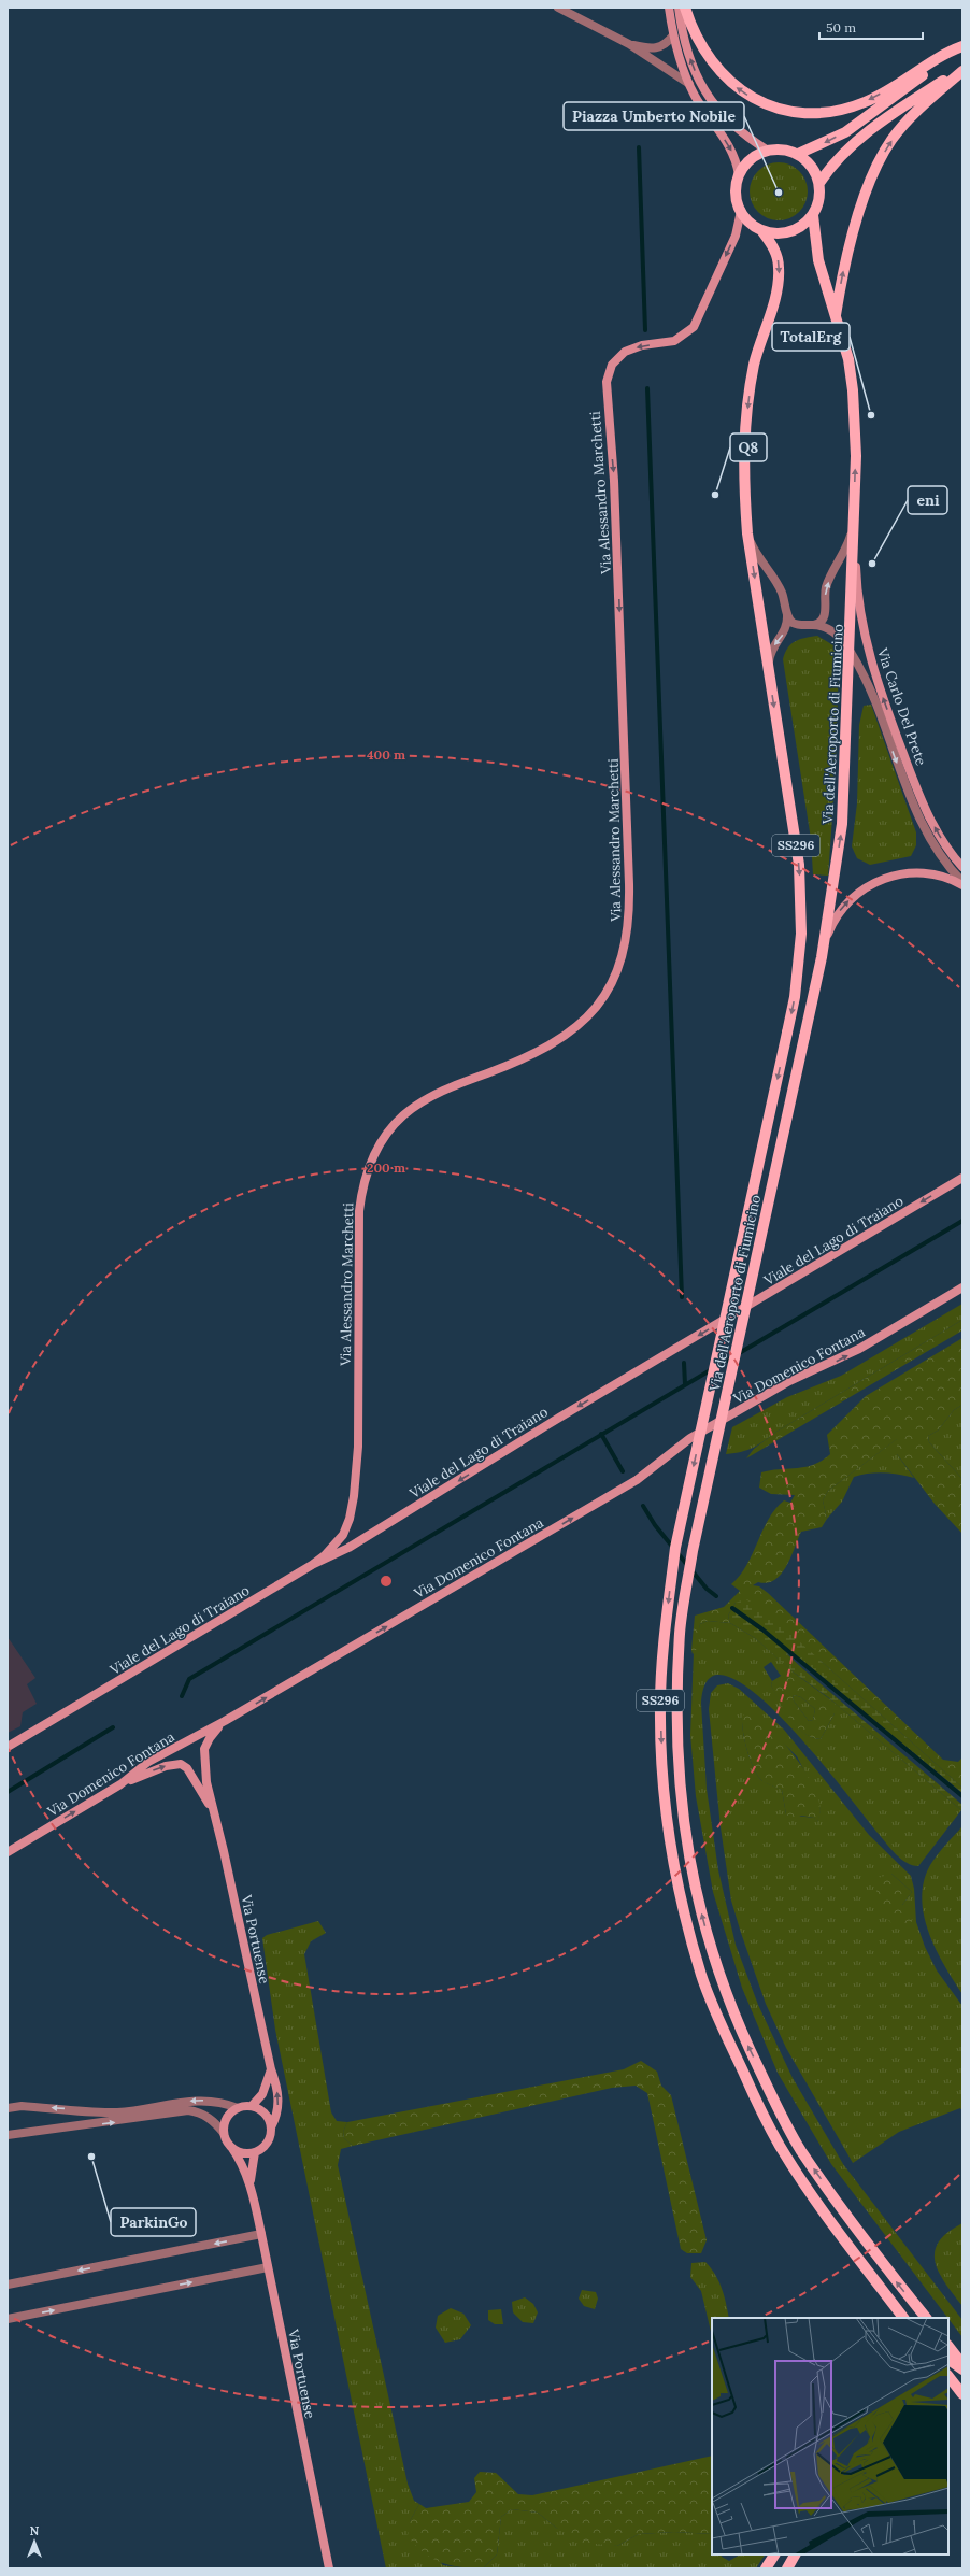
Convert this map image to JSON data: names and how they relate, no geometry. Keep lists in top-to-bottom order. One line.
{"streets":{"main road":["Via dell'Aeroporto di Fiumicino","SS296"],"street":["Via Alessandro Marchetti","Via Carlo Del Prete","Viale del Lago di Traiano","Via Domenico Fontana","Via Portuense"]},"crossings":[["Via Alessandro Marchetti","Via dell'Aeroporto di Fiumicino"],["Via Alessandro Marchetti","Viale del Lago di Traiano"],["Via Carlo Del Prete","Via dell'Aeroporto di Fiumicino"],["Via Domenico Fontana","Via Portuense"]],"one_way":["Via Alessandro Marchetti","Viale del Lago di Traiano","Via Domenico Fontana"],"places":["Piazza Umberto Nobile","TotalErg","Q8","eni","ParkinGo"],"scale_bar":"50 m","north":"top","rings":["400 m","200 m"]}
